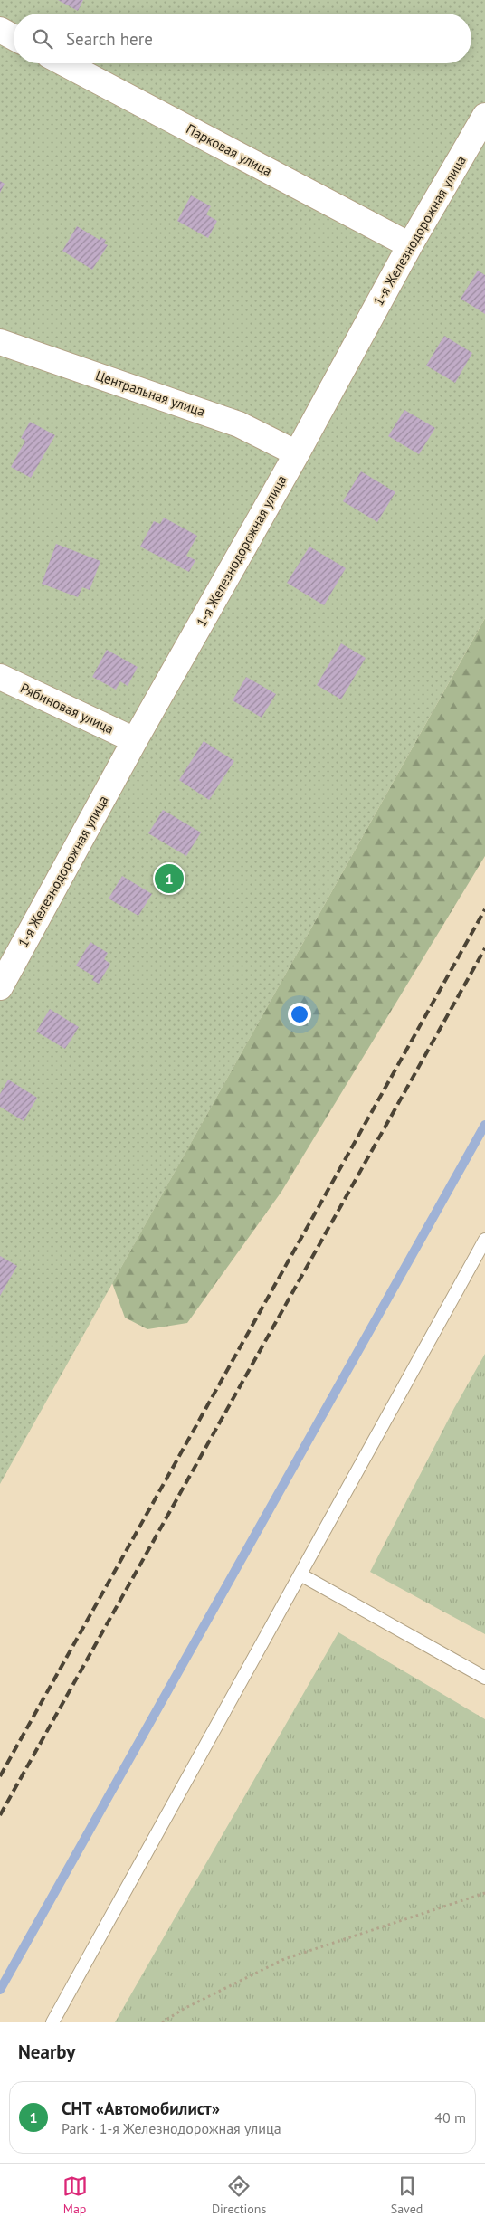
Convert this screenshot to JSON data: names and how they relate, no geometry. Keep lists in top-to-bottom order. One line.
{"streets":{"street":["Парковая улица","1-я Железнодорожная улица","Центральная улица","Рябиновая улица"]},"crossings":[["Парковая улица","1-я Железнодорожная улица"],["1-я Железнодорожная улица","Центральная улица"],["1-я Железнодорожная улица","Рябиновая улица"]],"page":{"search":"Search here","pins":"1","heading":"Nearby","list":[{"mark":"1","name":"СНТ «Автомобилист»","note":"Park · 1-я Железнодорожная улица","value":"40 m"}],"nav":["Map","Directions","Saved"]}}
